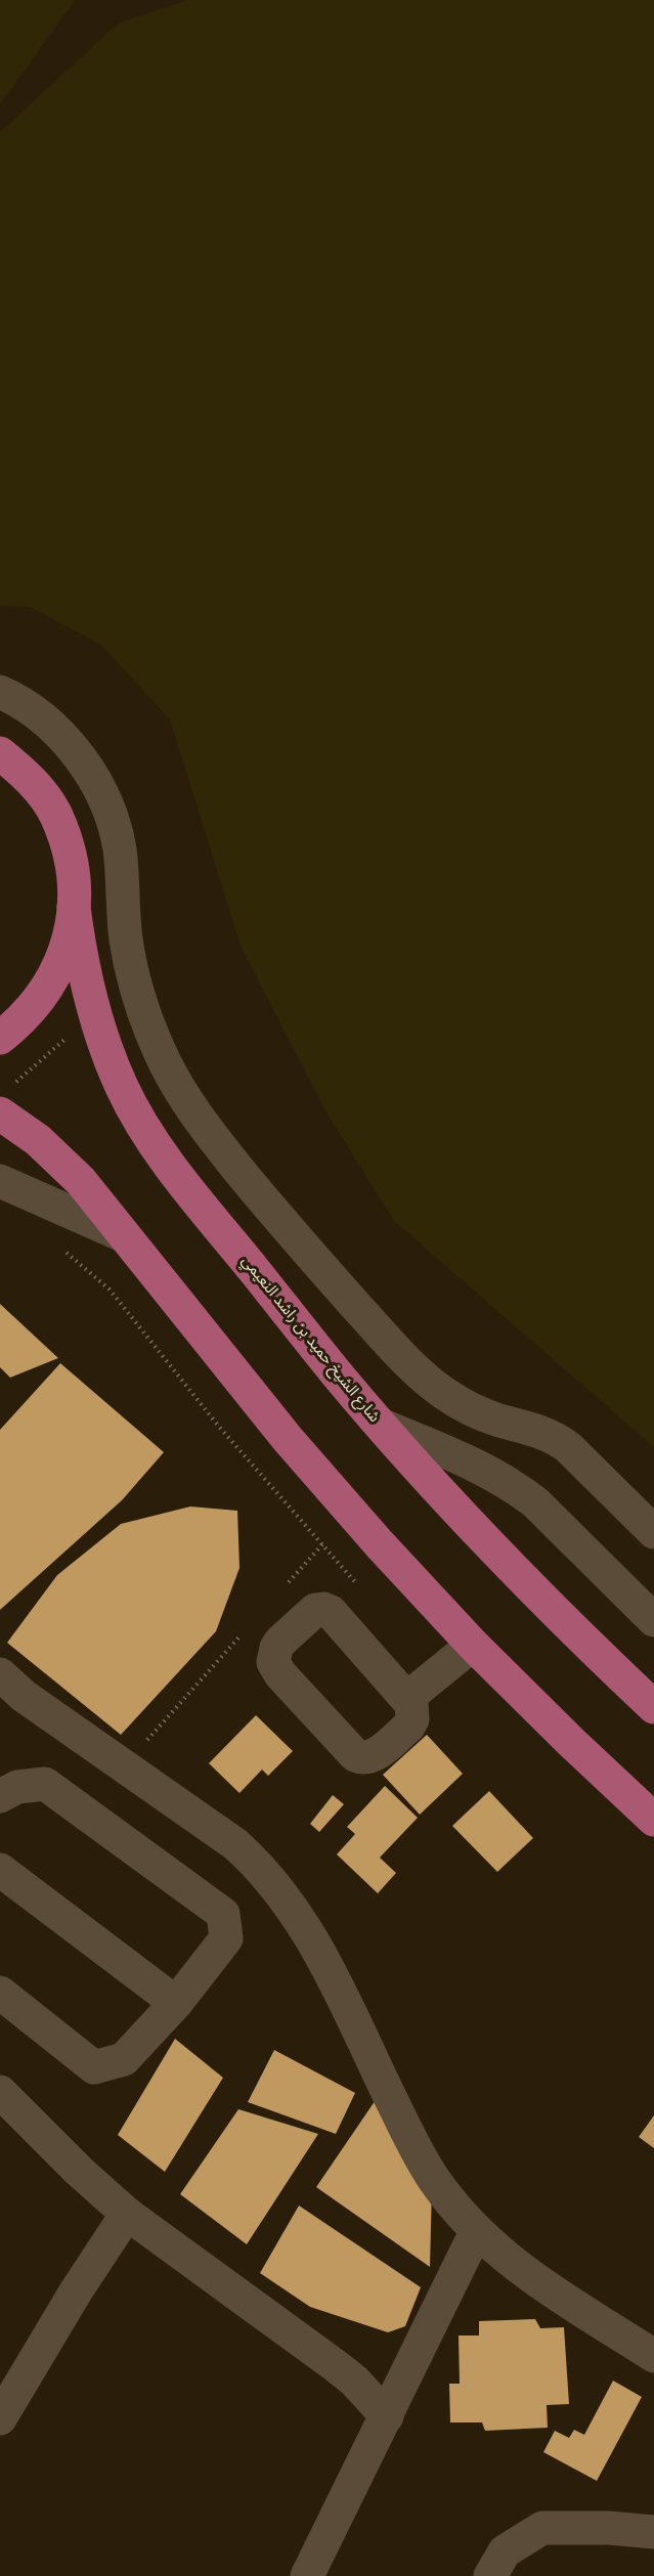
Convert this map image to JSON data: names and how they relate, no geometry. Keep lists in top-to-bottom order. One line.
{"streets":{"main road":["شارع الشيخ حميد بن راشد النعيمي"]}}
